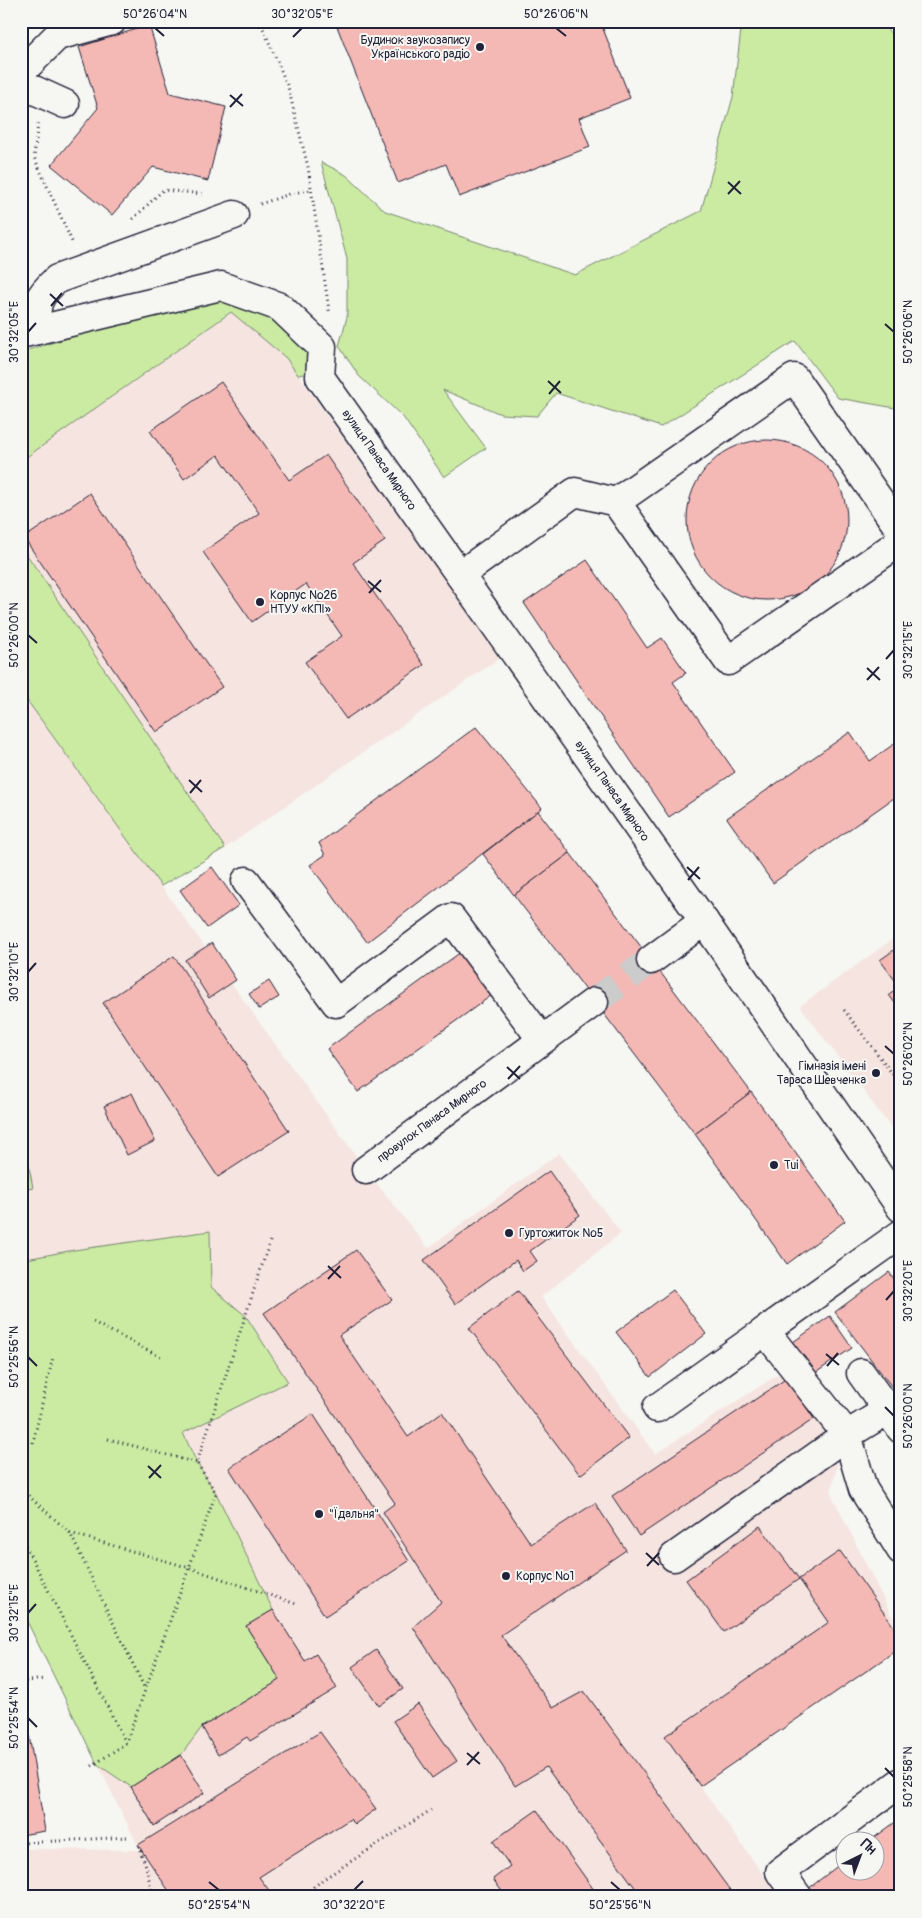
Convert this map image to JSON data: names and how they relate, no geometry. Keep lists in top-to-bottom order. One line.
{"streets":{"street":["вулиця Панаса Мирного","провулок Панаса Мирного"]},"places":["Будинок звукозапису Українського радіо","Корпус №26 НТУУ «КПІ»","Гімназія імені Тараса Шевченка","Tui","Гуртожиток №5","\"Їдальня\"","Корпус №1"],"north":"top right","coordinates":["50°26'04\"N","30°32'05\"E","50°26'06\"N","50°26'00\"N","30°32'15\"E","30°32'10\"E","50°26'02\"N","30°32'20\"E","50°25'56\"N","50°25'54\"N","50°25'58\"N"]}
